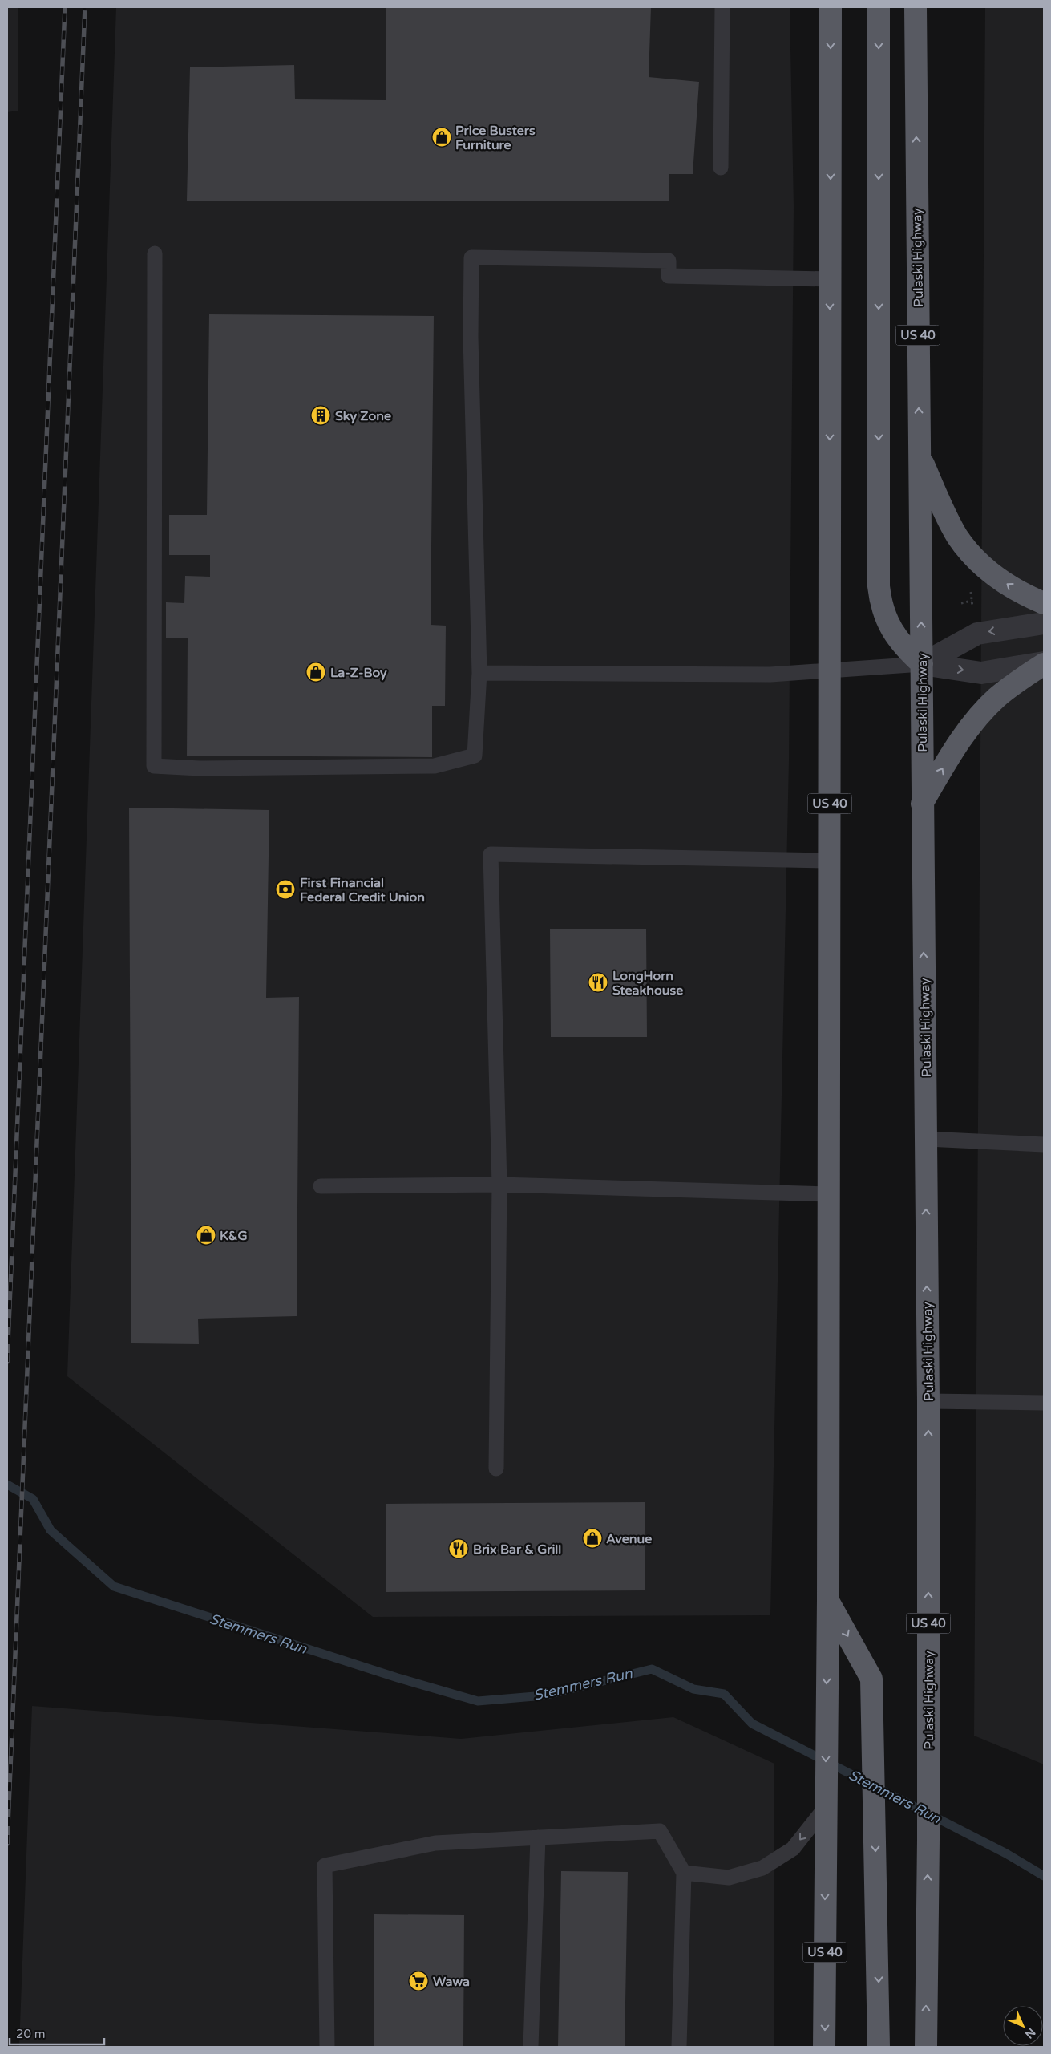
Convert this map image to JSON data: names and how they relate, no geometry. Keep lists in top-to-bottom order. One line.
{"streets":{"highway":["Pulaski Highway","US 40"]},"water":["Stemmers Run"],"places":{"shop":["Price Busters Furniture","La-Z-Boy","K&G","Avenue"],"building":["Sky Zone"],"bank":["First Financial Federal Credit Union"],"restaurant":["LongHorn Steakhouse","Brix Bar & Grill"],"supermarket":["Wawa"]},"scale_bar":"20 m","north":"bottom right"}
